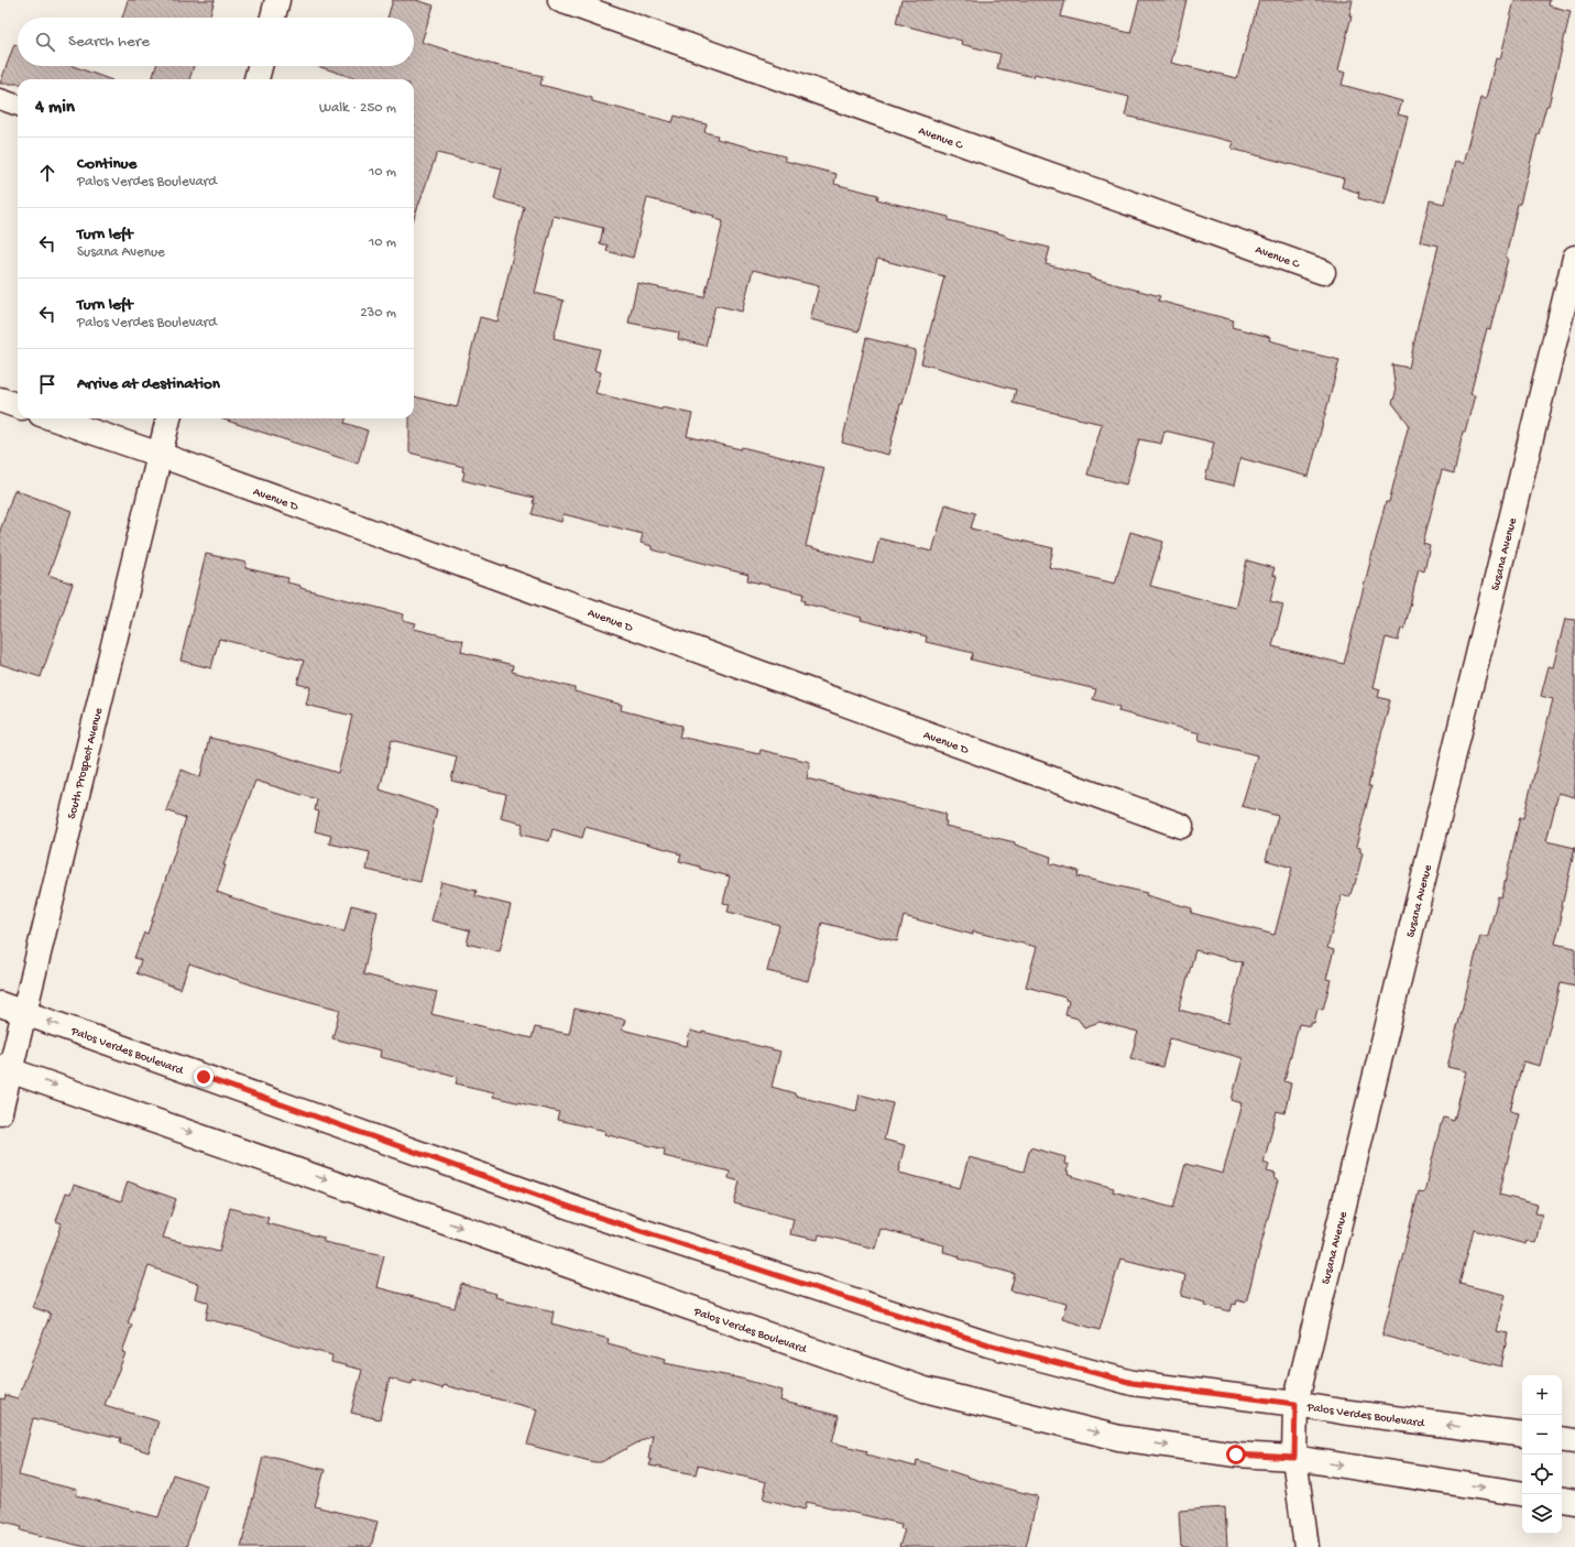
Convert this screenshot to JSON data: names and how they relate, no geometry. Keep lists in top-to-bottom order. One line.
{"streets":{"main road":["Avenue C","Avenue D","Susana Avenue","South Prospect Avenue","Palos Verdes Boulevard"]},"crossings":[["Avenue D","South Prospect Avenue"],["Susana Avenue","Palos Verdes Boulevard"],["South Prospect Avenue","Palos Verdes Boulevard"]],"page":{"search":"Search here","heading":["4 min","Walk · 250 m"],"list":[["Continue","Palos Verdes Boulevard","10 m"],["Turn left","Susana Avenue","10 m"],["Turn left","Palos Verdes Boulevard","230 m"],"Arrive at destination"],"map_buttons":["+","−"]}}
